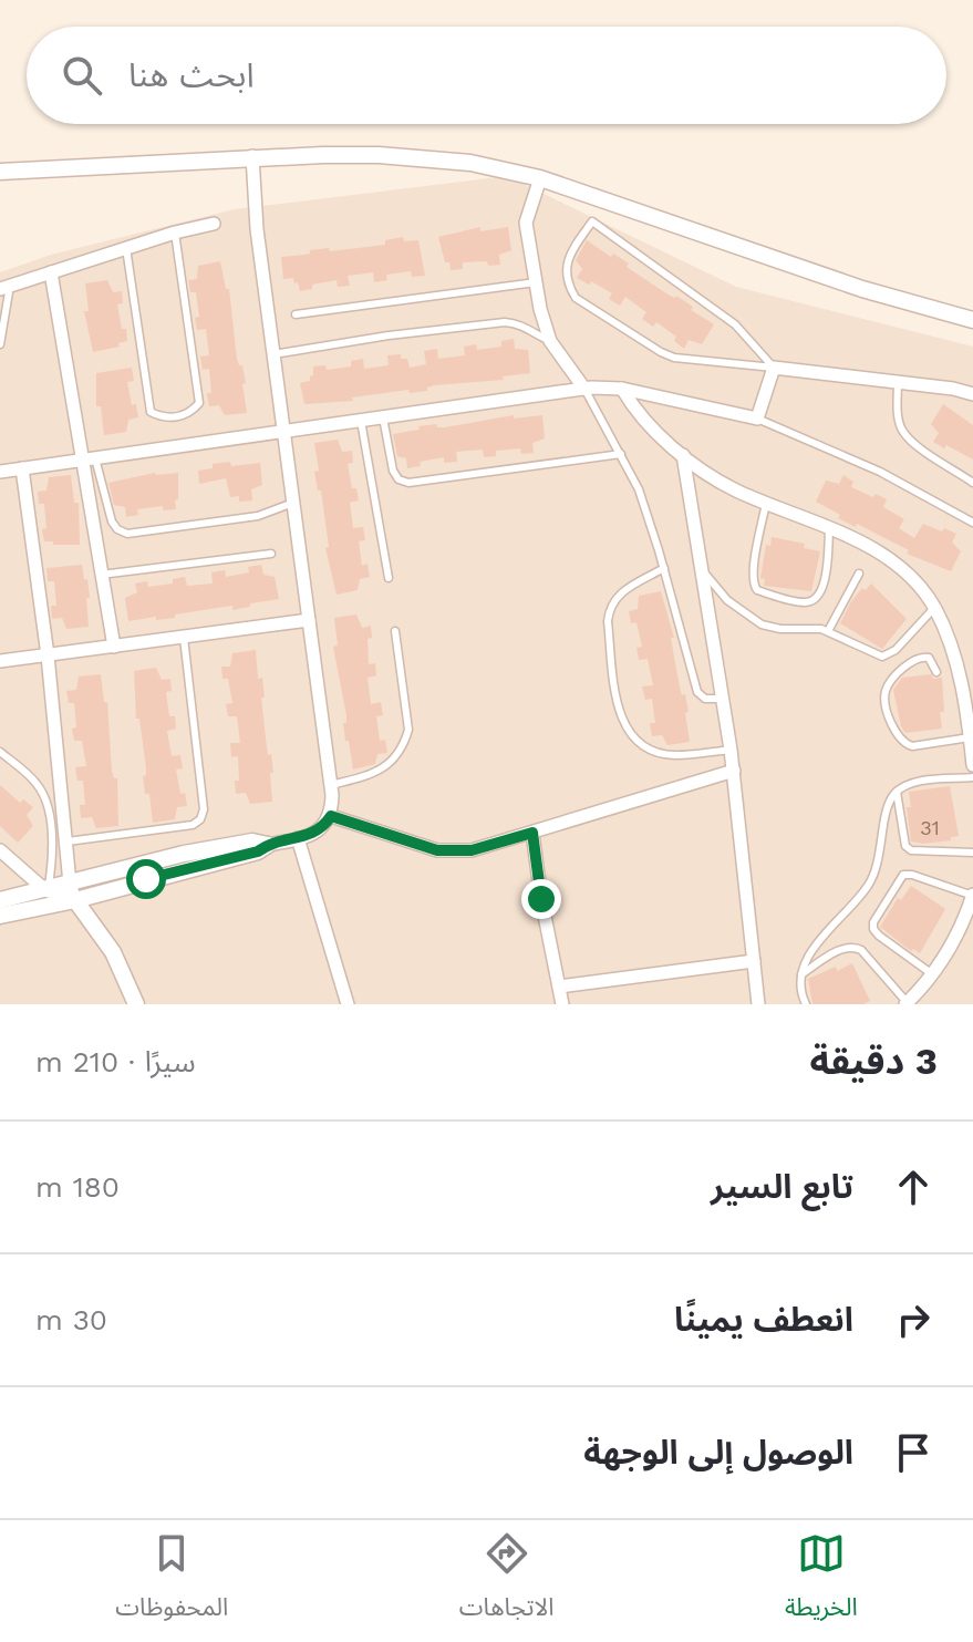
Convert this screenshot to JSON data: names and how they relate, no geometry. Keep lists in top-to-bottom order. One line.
{"house_numbers":["31"],"page":{"search":"ابحث هنا","heading":["3 دقيقة","سيرًا · 210 m"],"list":[["تابع السير","180 m"],["انعطف يمينًا","30 m"],"الوصول إلى الوجهة"],"nav":["الخريطة","الاتجاهات","المحفوظات"]}}
